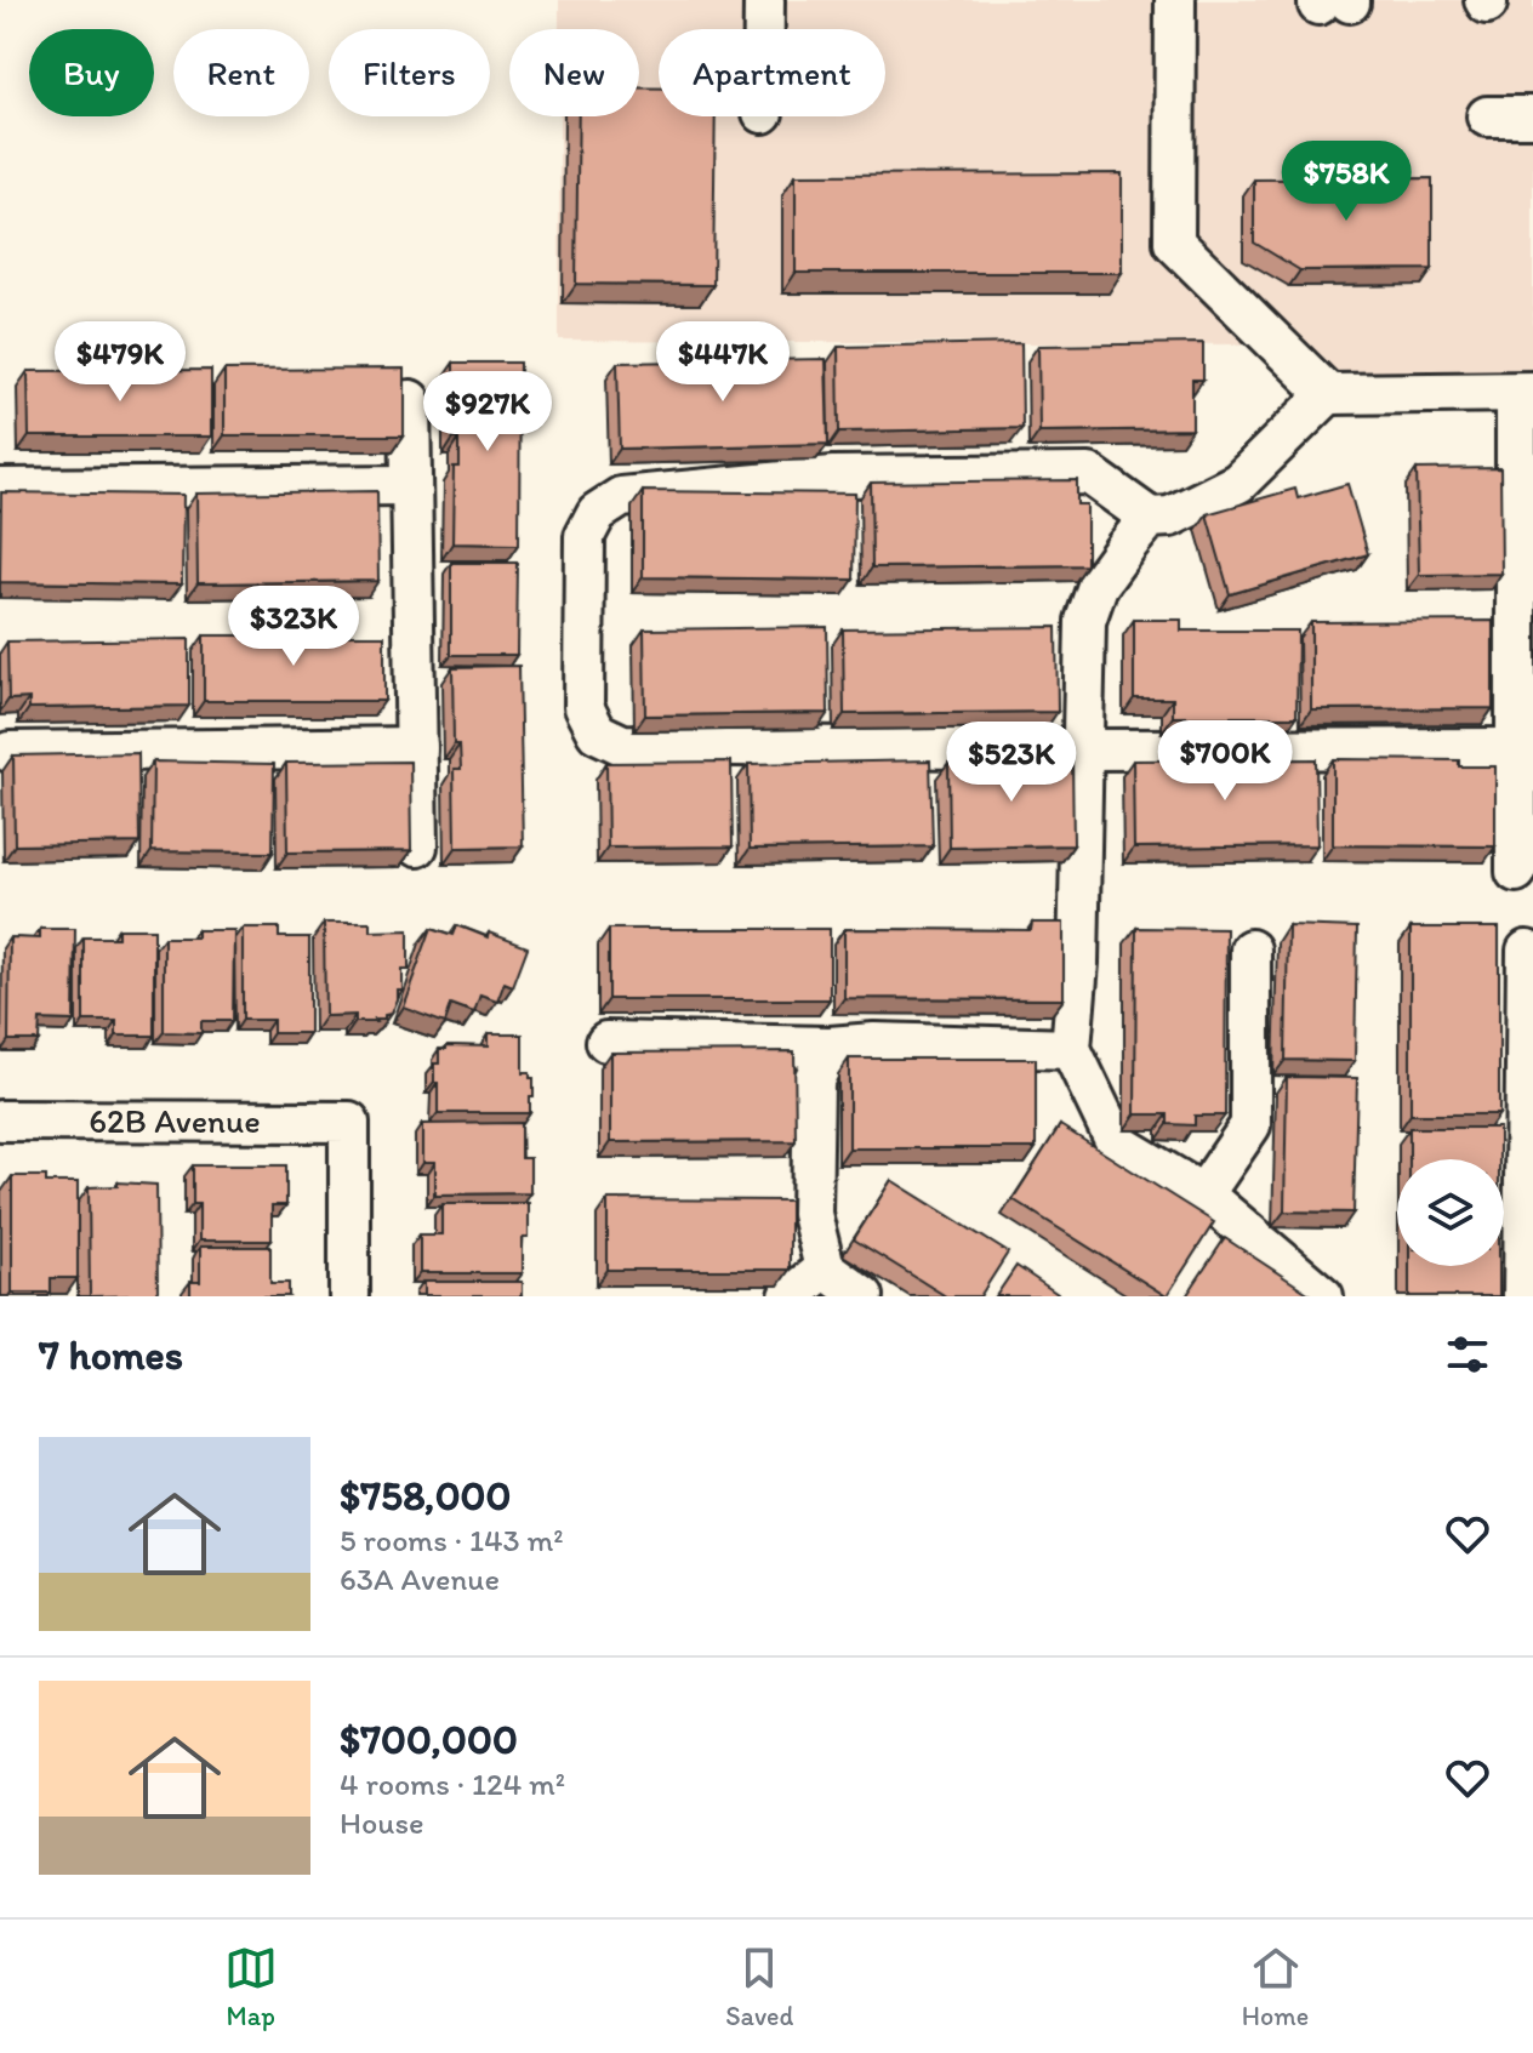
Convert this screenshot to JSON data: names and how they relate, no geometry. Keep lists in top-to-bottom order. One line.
{"streets":{"street":["62B Avenue"]},"page":{"chip":["Buy","Rent","Filters","New","Apartment"],"price":["$758K","$479K","$447K","$927K","$323K","$700K","$523K"],"heading":"7 homes","list":[{"name":"$758,000","note":"5 rooms · 143 m² · 63A Avenue"},{"name":"$700,000","note":"4 rooms · 124 m² · House"}],"tabs":["Map","Saved","Home"]}}
